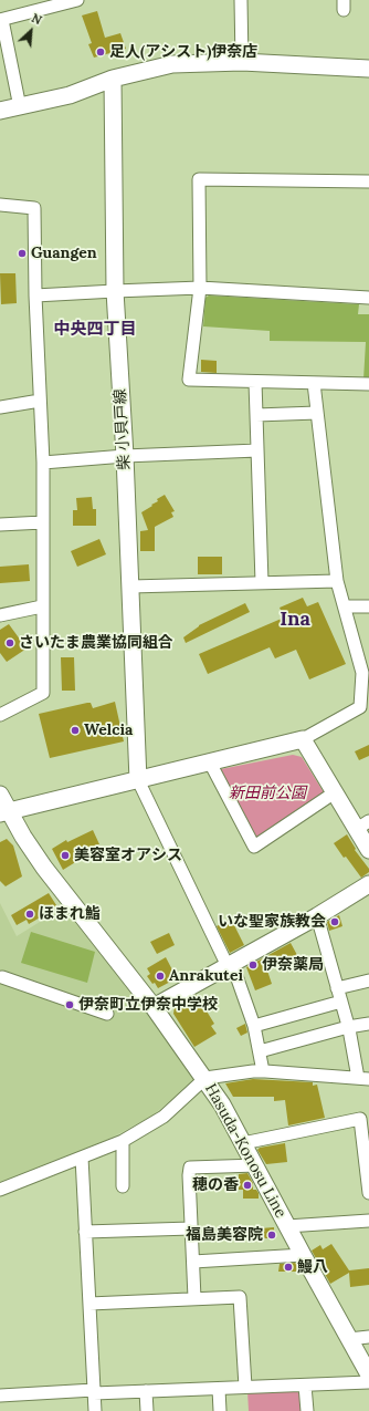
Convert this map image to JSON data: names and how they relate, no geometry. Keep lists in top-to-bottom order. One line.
{"streets":{"street":["柴 小貝戸線","Hasuda-Konosu Line"]},"districts":["中央四丁目","Ina"],"parks":["新田前公園"],"places":["足人(アシスト)伊奈店","Guangen","さいたま農業協同組合","Welcia","美容室オアシス","ほまれ鮨","いな聖家族教会","伊奈薬局","Anrakutei","伊奈町立伊奈中学校","穂の香","福島美容院","鰻八"],"north":"top right"}
